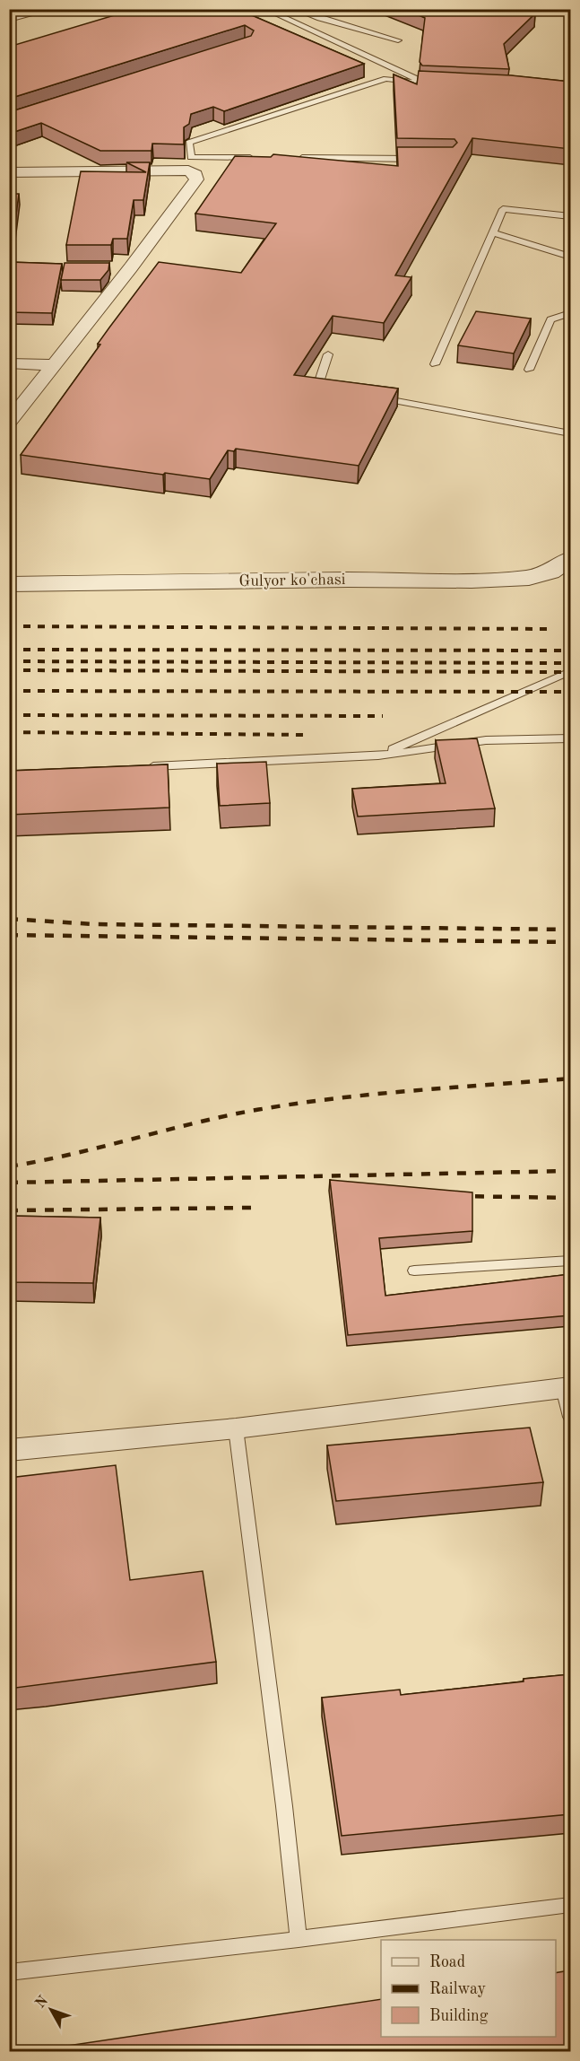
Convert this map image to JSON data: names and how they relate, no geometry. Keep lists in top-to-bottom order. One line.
{"streets":{"street":["Gulyor ko'chasi"]},"legend":["Road","Railway","Building"],"north":"top left"}
